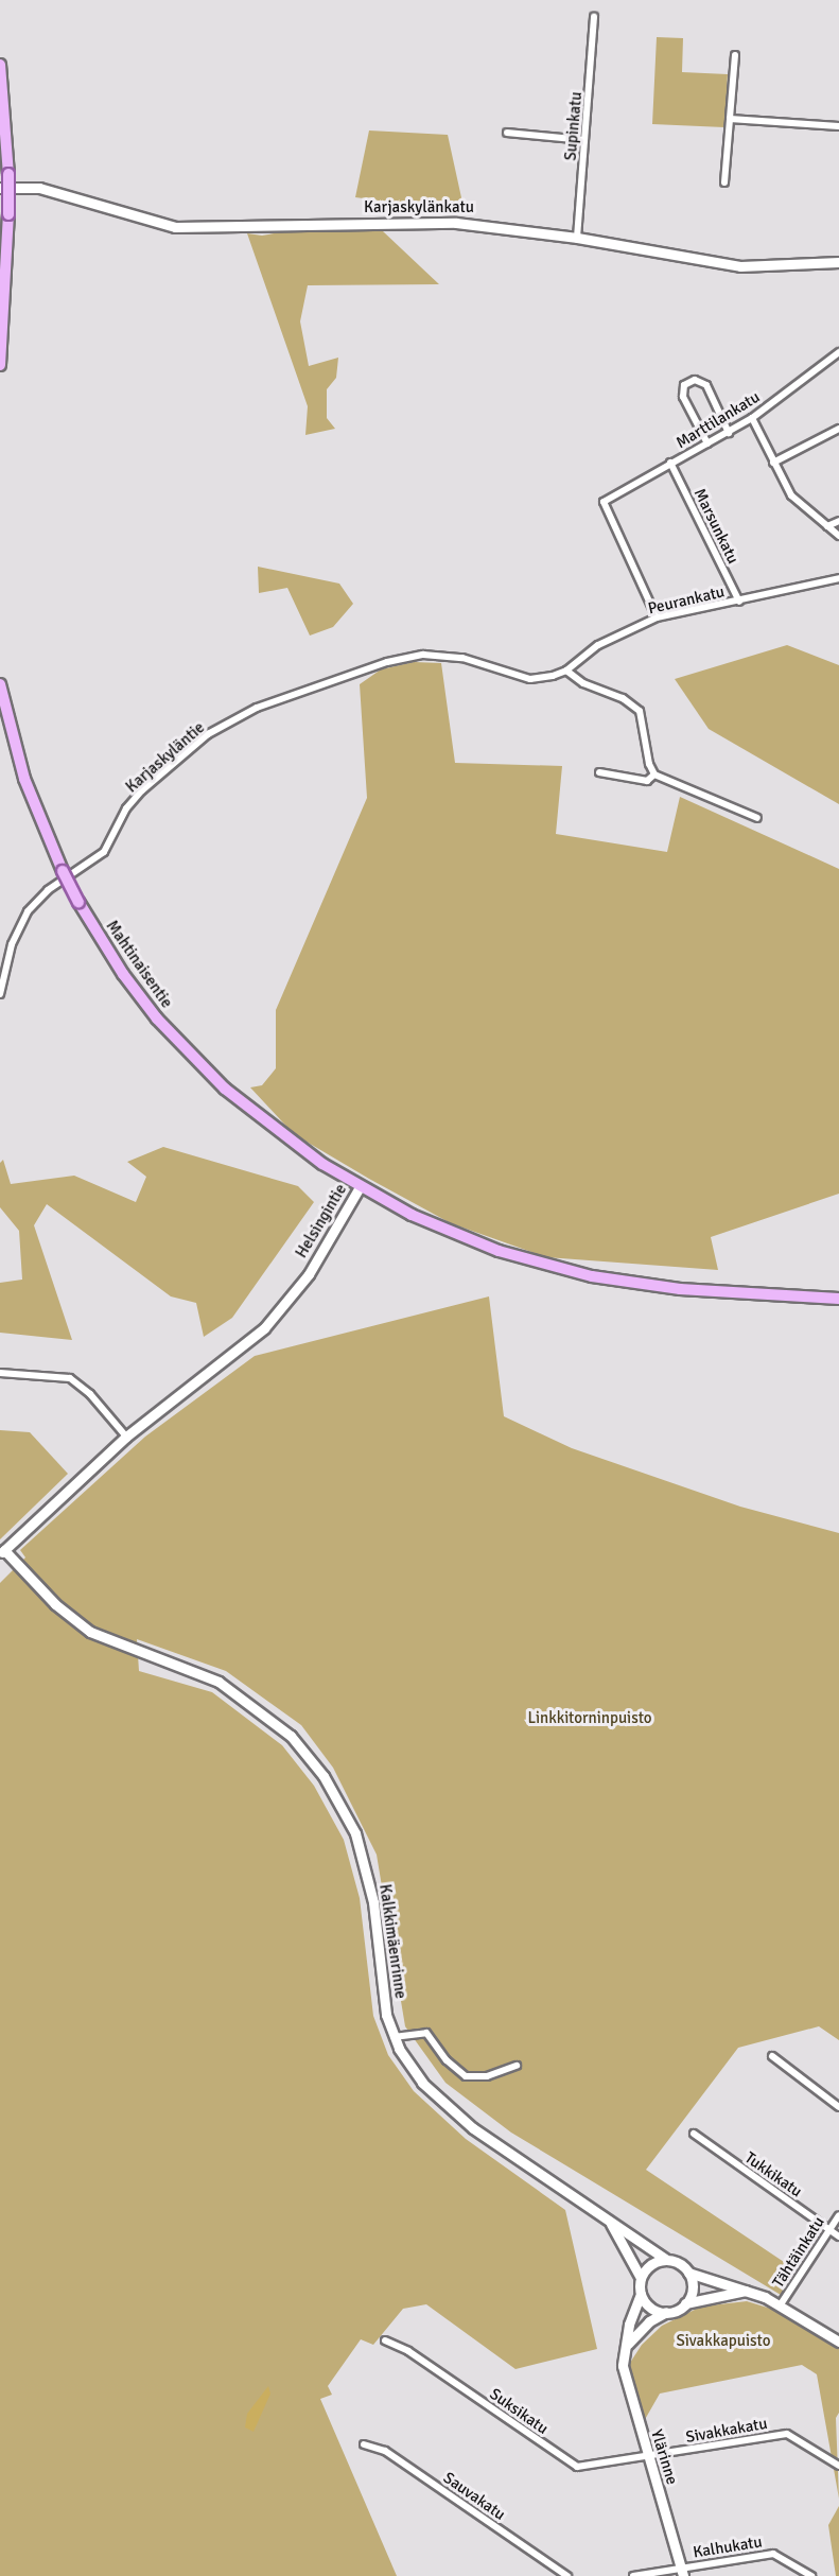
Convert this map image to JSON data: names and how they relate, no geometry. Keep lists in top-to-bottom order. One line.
{"streets":{"main road":["Mahtinaisentie","Helsingintie"],"street":["Supinkatu","Karjaskylänkatu","Marttilankatu","Marsunkatu","Peurankatu","Karjaskyläntie","Kalkkimäenrinne","Tukkikatu","Tähtäinkatu","Suksikatu","Sivakkakatu","Ylärinne","Sauvakatu","Kalhukatu"]},"crossings":[["Supinkatu","Karjaskylänkatu"],["Marttilankatu","Marsunkatu"],["Marttilankatu","Peurankatu"],["Marsunkatu","Peurankatu"],["Peurankatu","Karjaskyläntie"],["Mahtinaisentie","Helsingintie"],["Helsingintie","Kalkkimäenrinne"],["Kalkkimäenrinne","Ylärinne"],["Tukkikatu","Tähtäinkatu"],["Suksikatu","Sivakkakatu"],["Suksikatu","Ylärinne"],["Sivakkakatu","Ylärinne"],["Ylärinne","Kalhukatu"]],"parks":["Linkkitorninpuisto","Sivakkapuisto"]}
